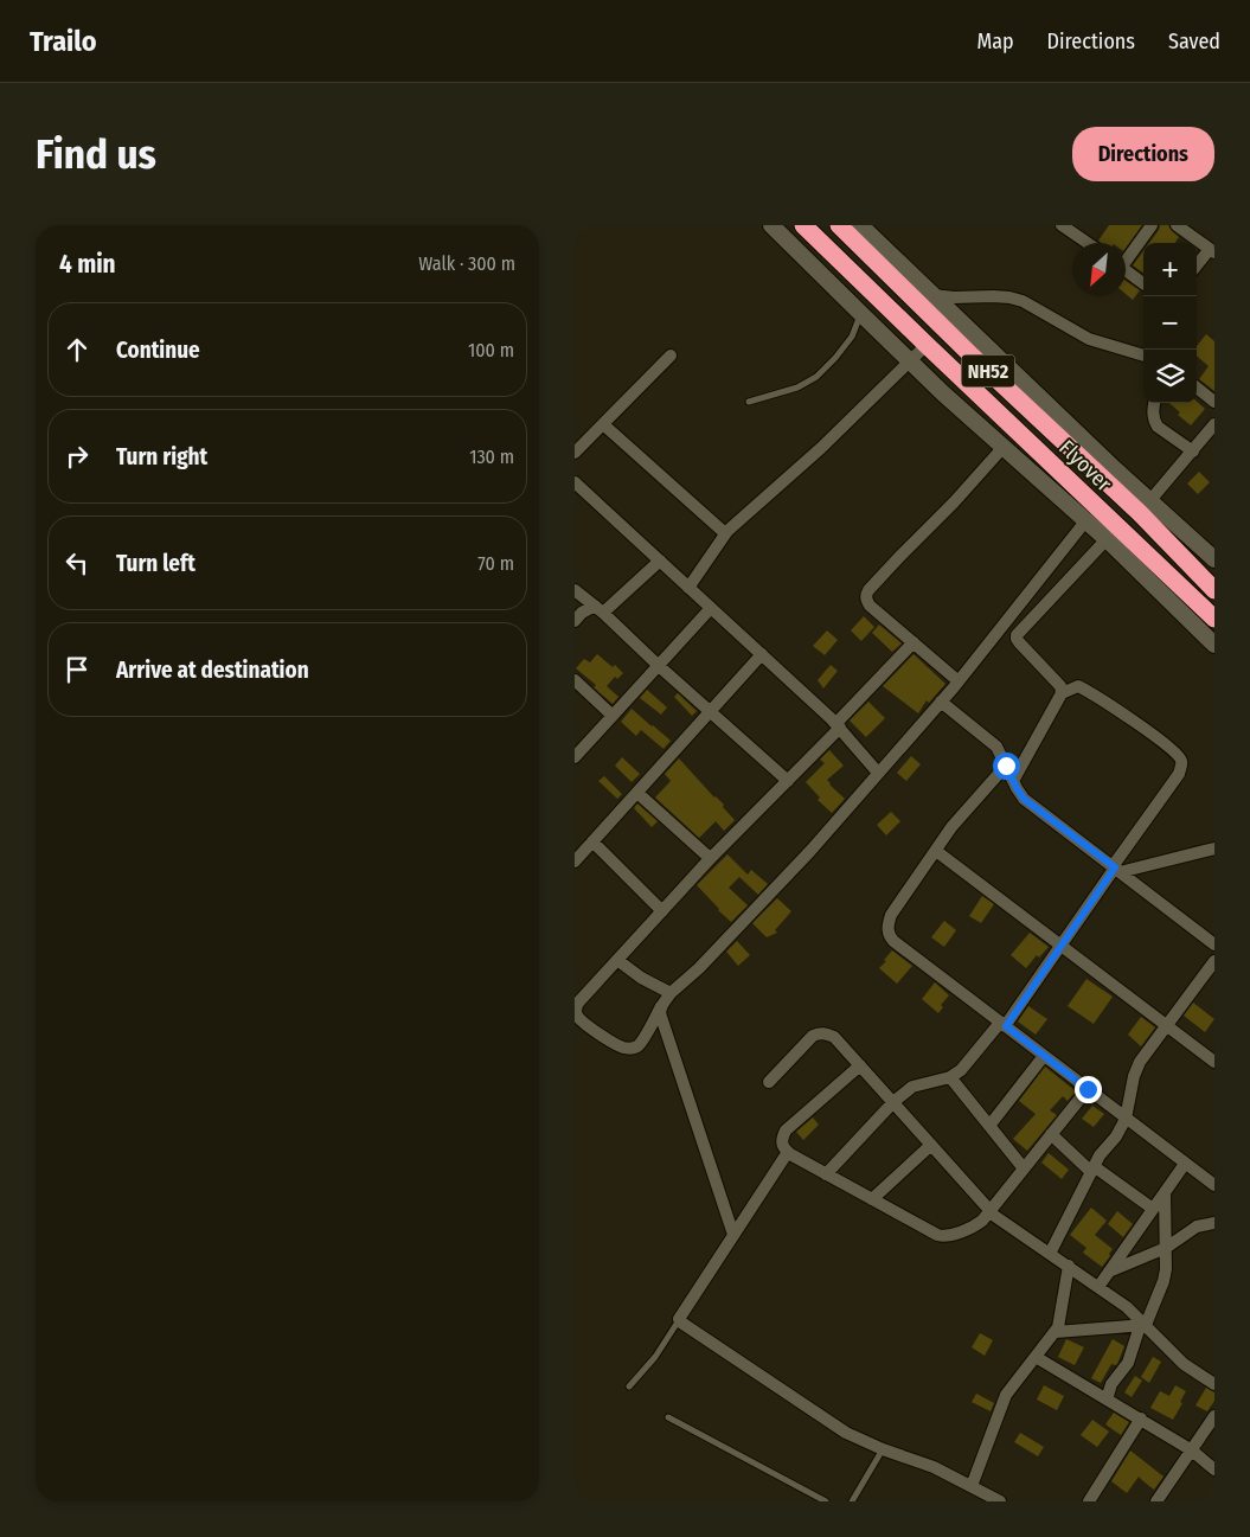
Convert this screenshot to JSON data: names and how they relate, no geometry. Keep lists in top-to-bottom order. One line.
{"streets":{"highway":["NH52","Flyover"]},"crossings":[["NH52","Flyover"]],"north":"bottom left","page":{"header":"Trailo","nav":["Map","Directions","Saved"],"buttons":"Directions","title":"Find us","heading":["4 min","Walk · 300 m"],"map_buttons":["+","−"],"list":[["Continue","100 m"],["Turn right","130 m"],["Turn left","70 m"],"Arrive at destination"]}}
